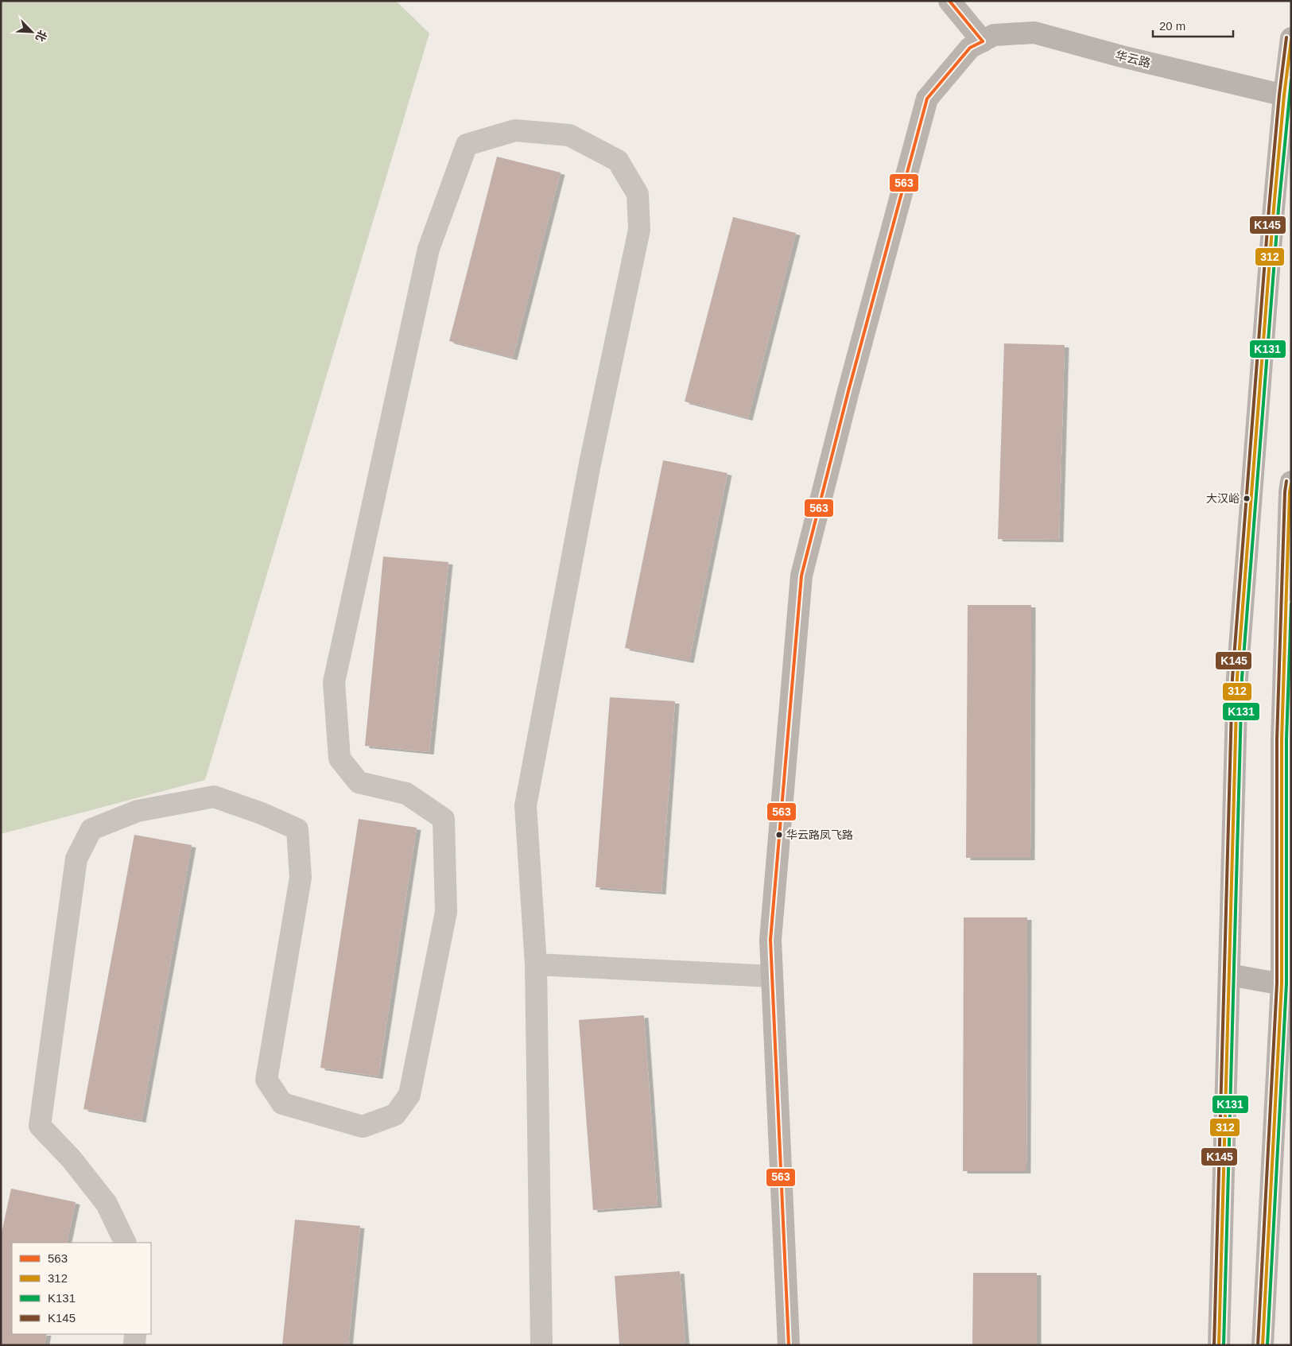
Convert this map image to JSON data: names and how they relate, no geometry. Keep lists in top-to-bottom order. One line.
{"streets":{"street":["华云路"]},"places":["大汉峪","华云路凤飞路"],"lines":["transit line 563","transit line K145","transit line 312","transit line K131"],"legend":["563","312","K131","K145"],"scale_bar":"20 m","north":"bottom right"}
